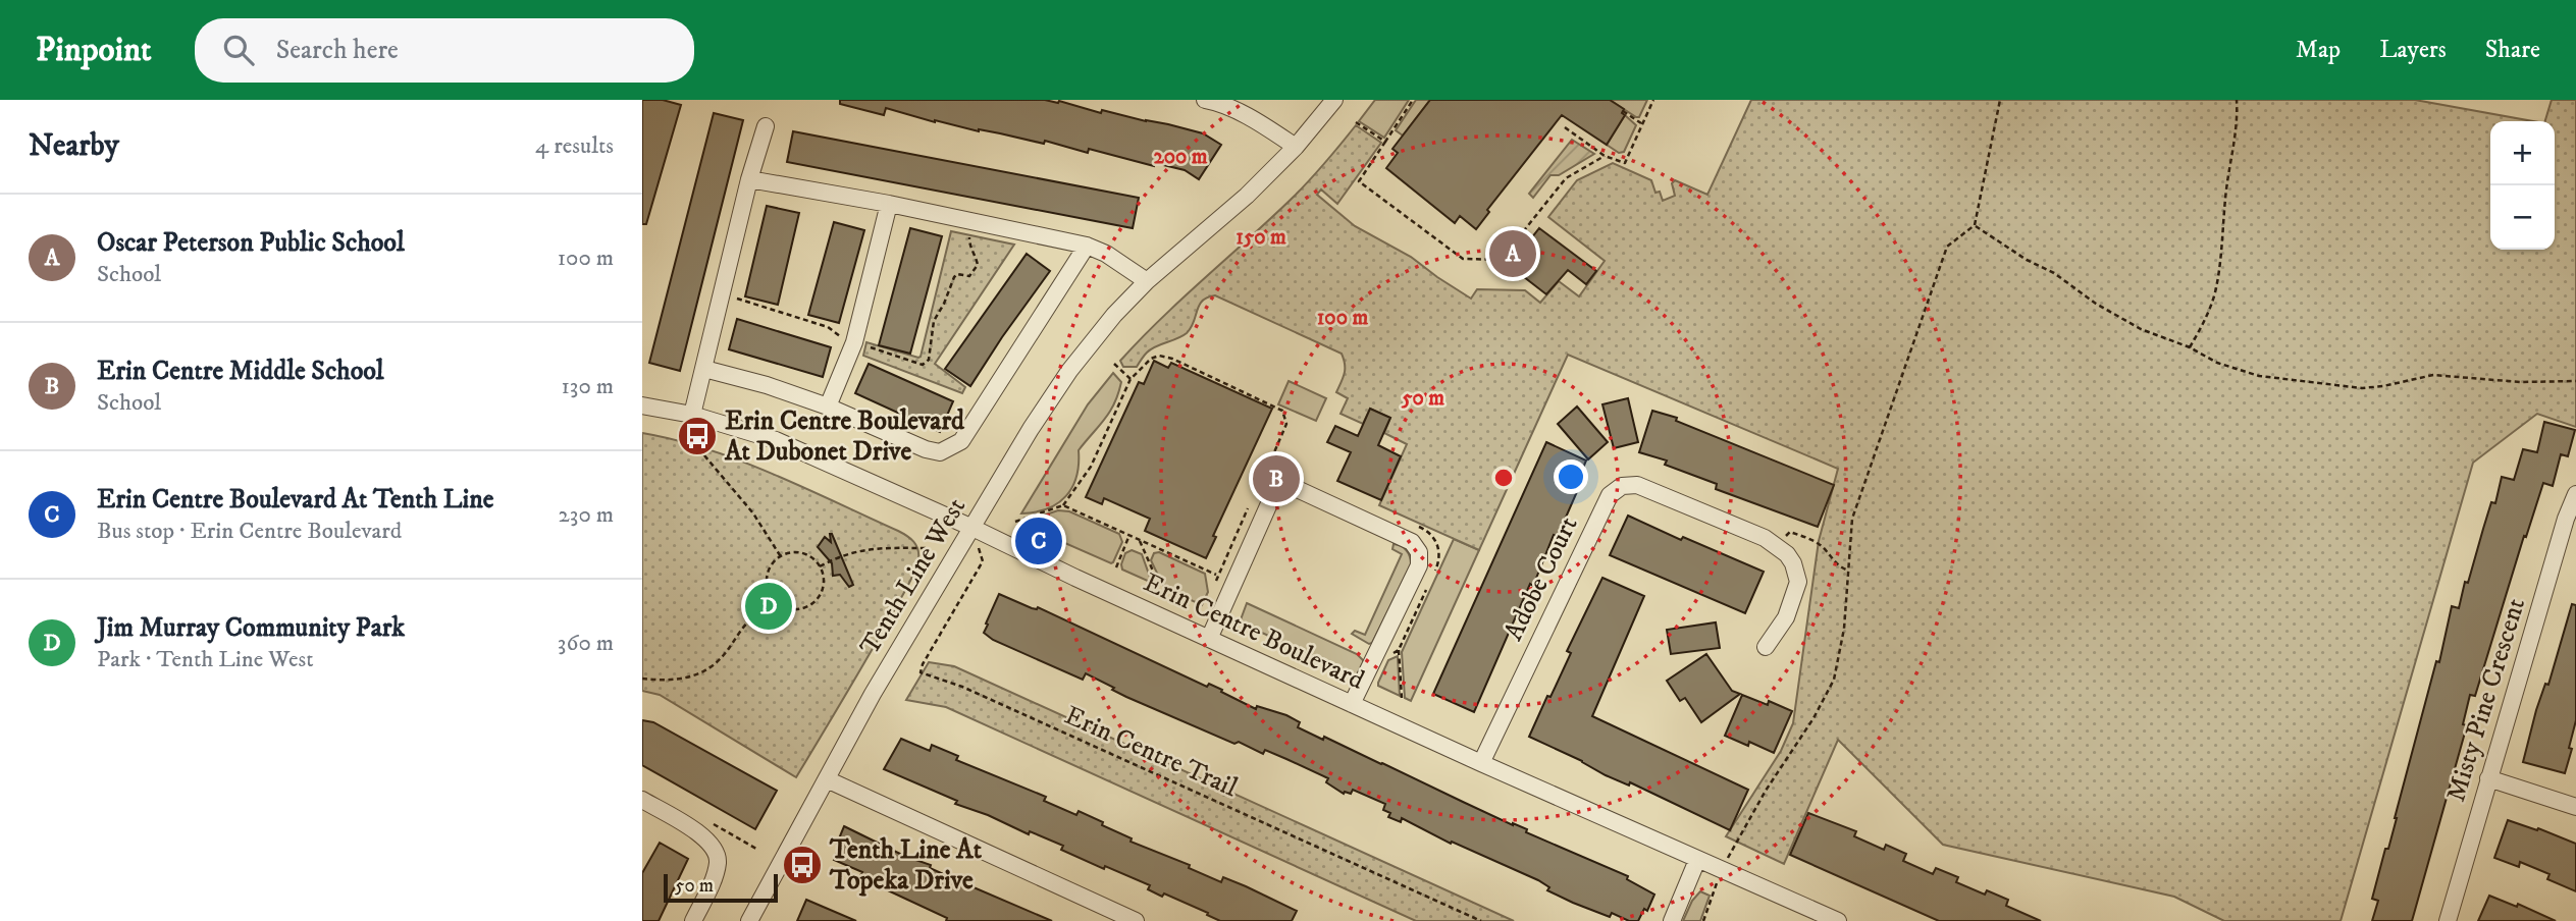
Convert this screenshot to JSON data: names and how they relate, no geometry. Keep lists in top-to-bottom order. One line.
{"streets":{"street":["Tenth Line West","Adobe Court","Erin Centre Boulevard","Misty Pine Crescent"],"path":["Erin Centre Trail"]},"crossings":[["Tenth Line West","Erin Centre Boulevard"],["Adobe Court","Erin Centre Boulevard"]],"places":{"bus stop":["Erin Centre Boulevard At Dubonet Drive","Tenth Line At Topeka Drive"]},"scale_bar":"50 m","page":{"header":"Pinpoint","search":"Search here","nav":["Map","Layers","Share"],"heading":["Nearby","4 results"],"map_buttons":["+","−"],"list":[{"mark":"A","name":"Oscar Peterson Public School","note":"School","value":"100 m"},{"mark":"B","name":"Erin Centre Middle School","note":"School","value":"130 m"},{"mark":"C","name":"Erin Centre Boulevard At Tenth Line","note":"Bus stop · Erin Centre Boulevard","value":"230 m"},{"mark":"D","name":"Jim Murray Community Park","note":"Park · Tenth Line West","value":"360 m"}],"pins":["A","B","C","D"],"scale":"50 m"},"rings":["200 m","150 m","100 m","50 m"]}
